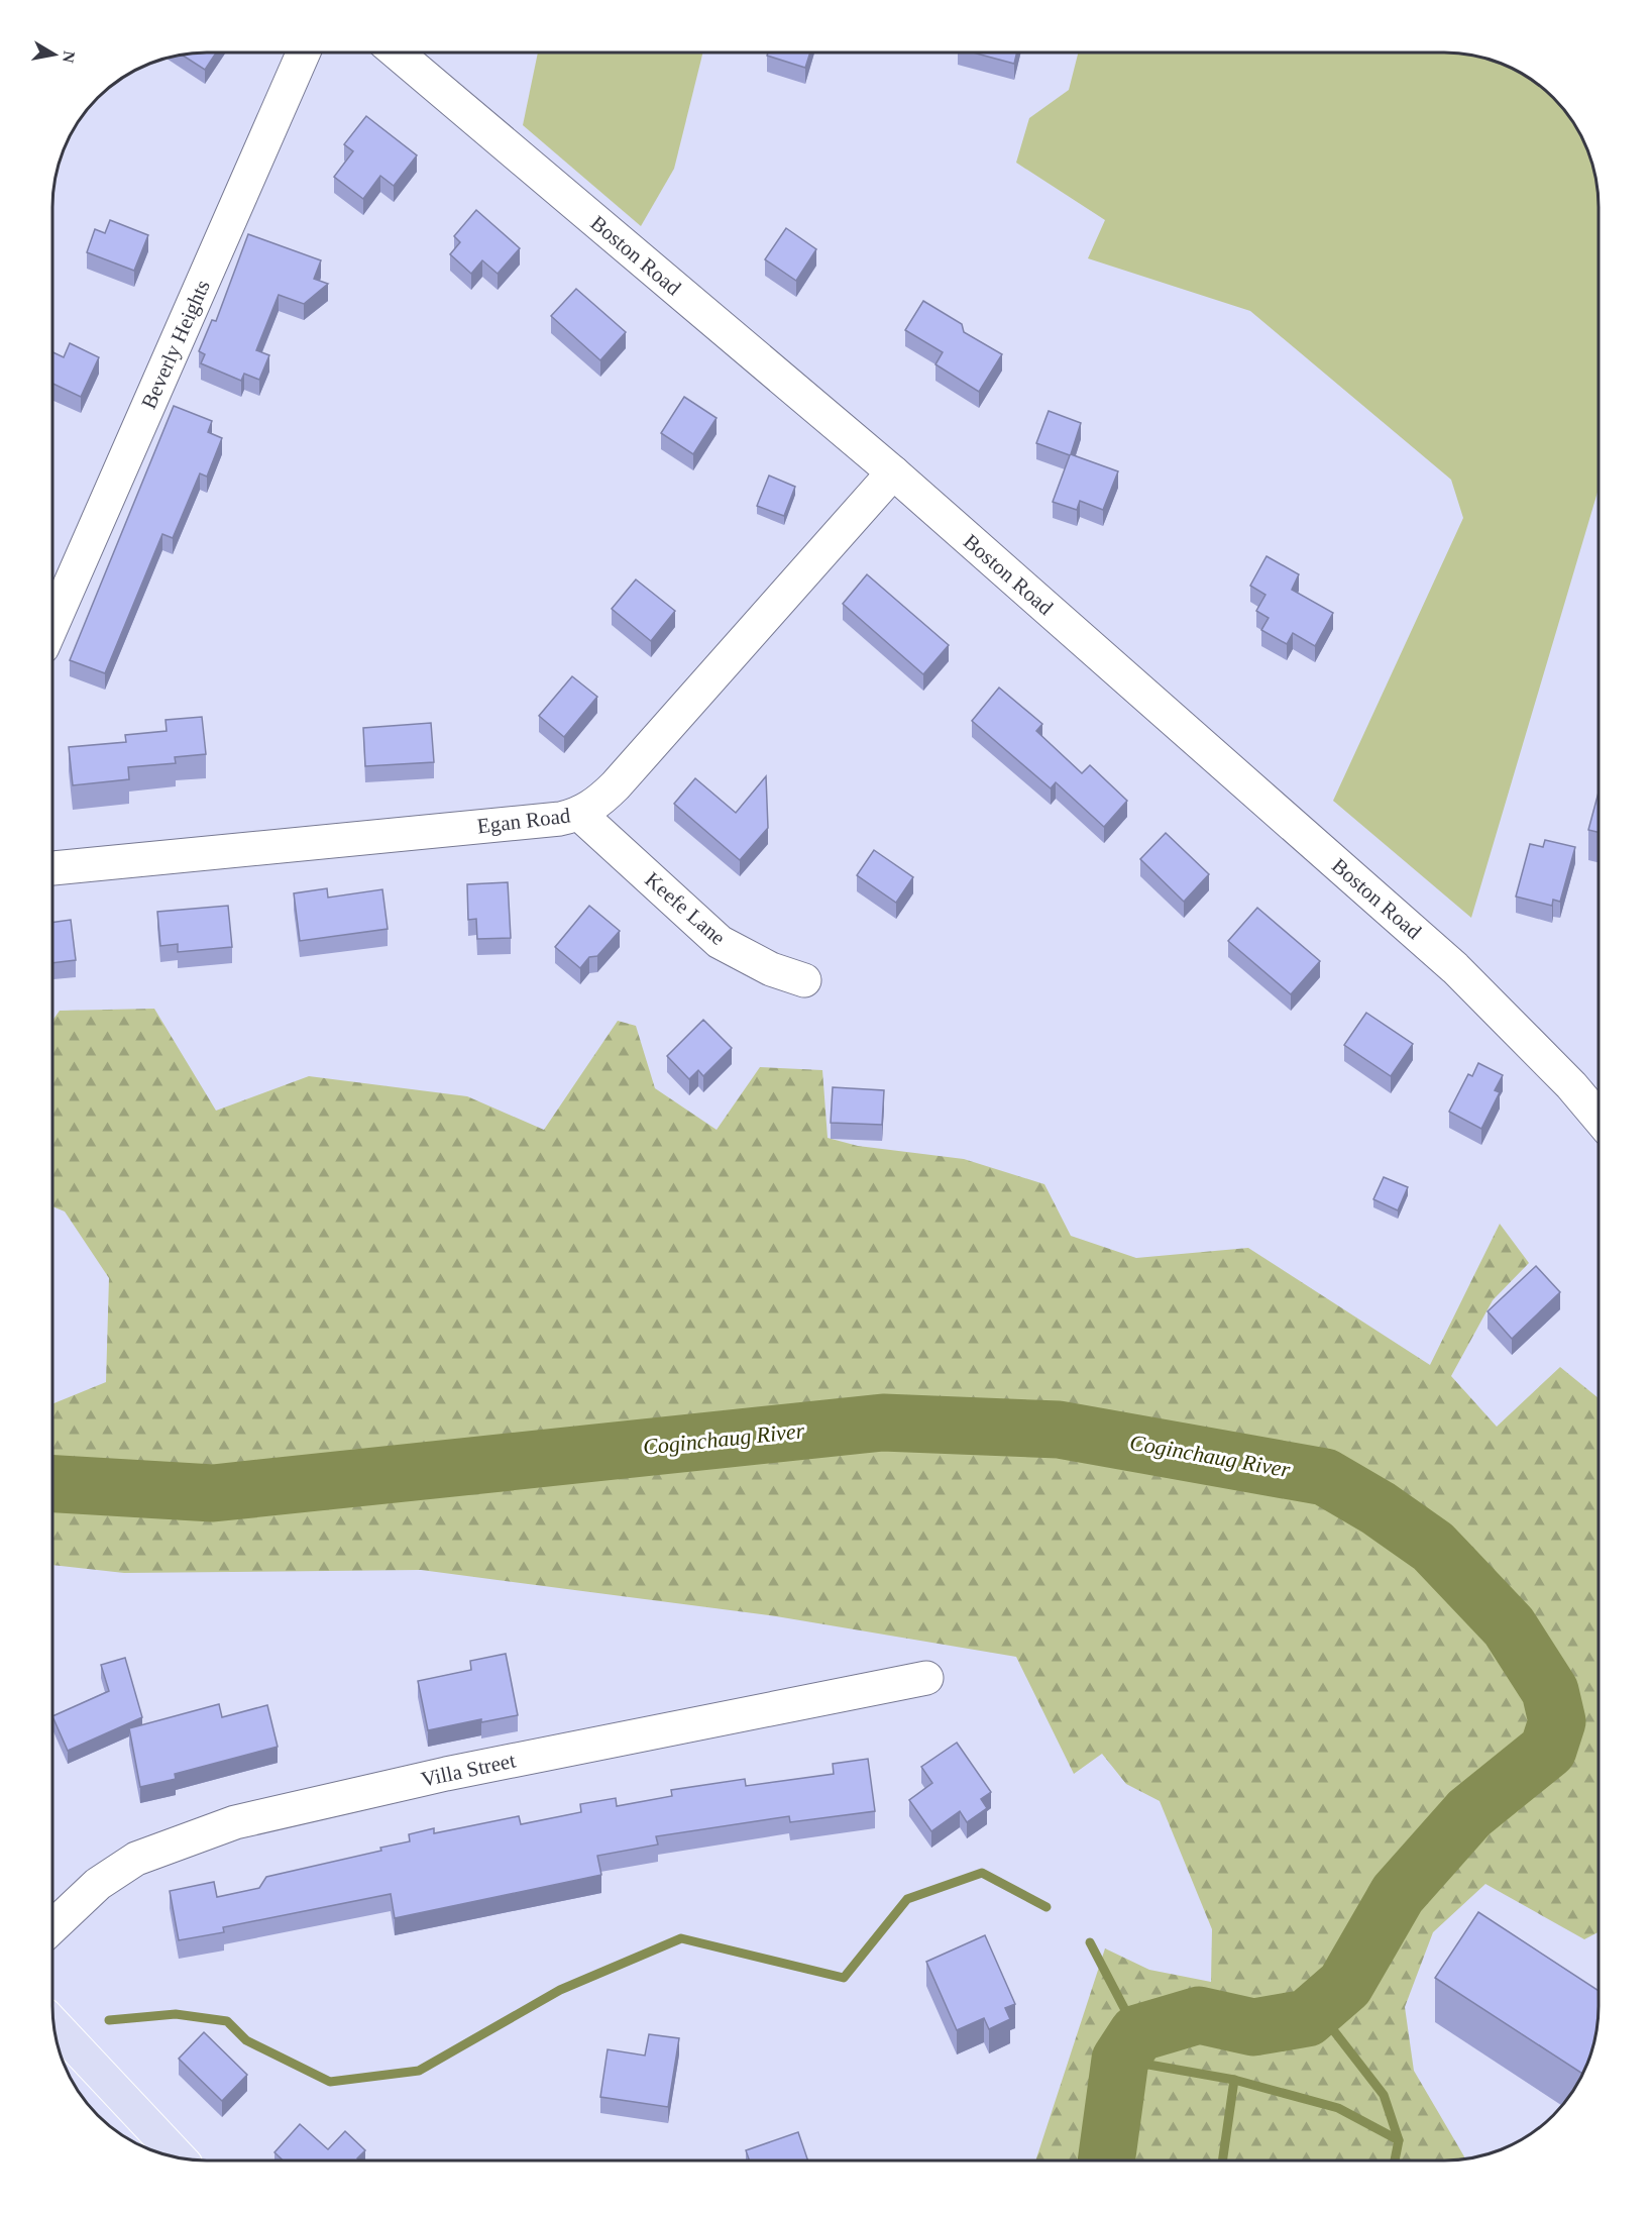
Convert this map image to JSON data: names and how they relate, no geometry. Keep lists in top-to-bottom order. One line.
{"streets":{"street":["Boston Road","Beverly Heights","Egan Road","Keefe Lane","Villa Street"]},"crossings":[["Boston Road","Egan Road"],["Egan Road","Keefe Lane"]],"water":["Coginchaug River"],"north":"right"}
